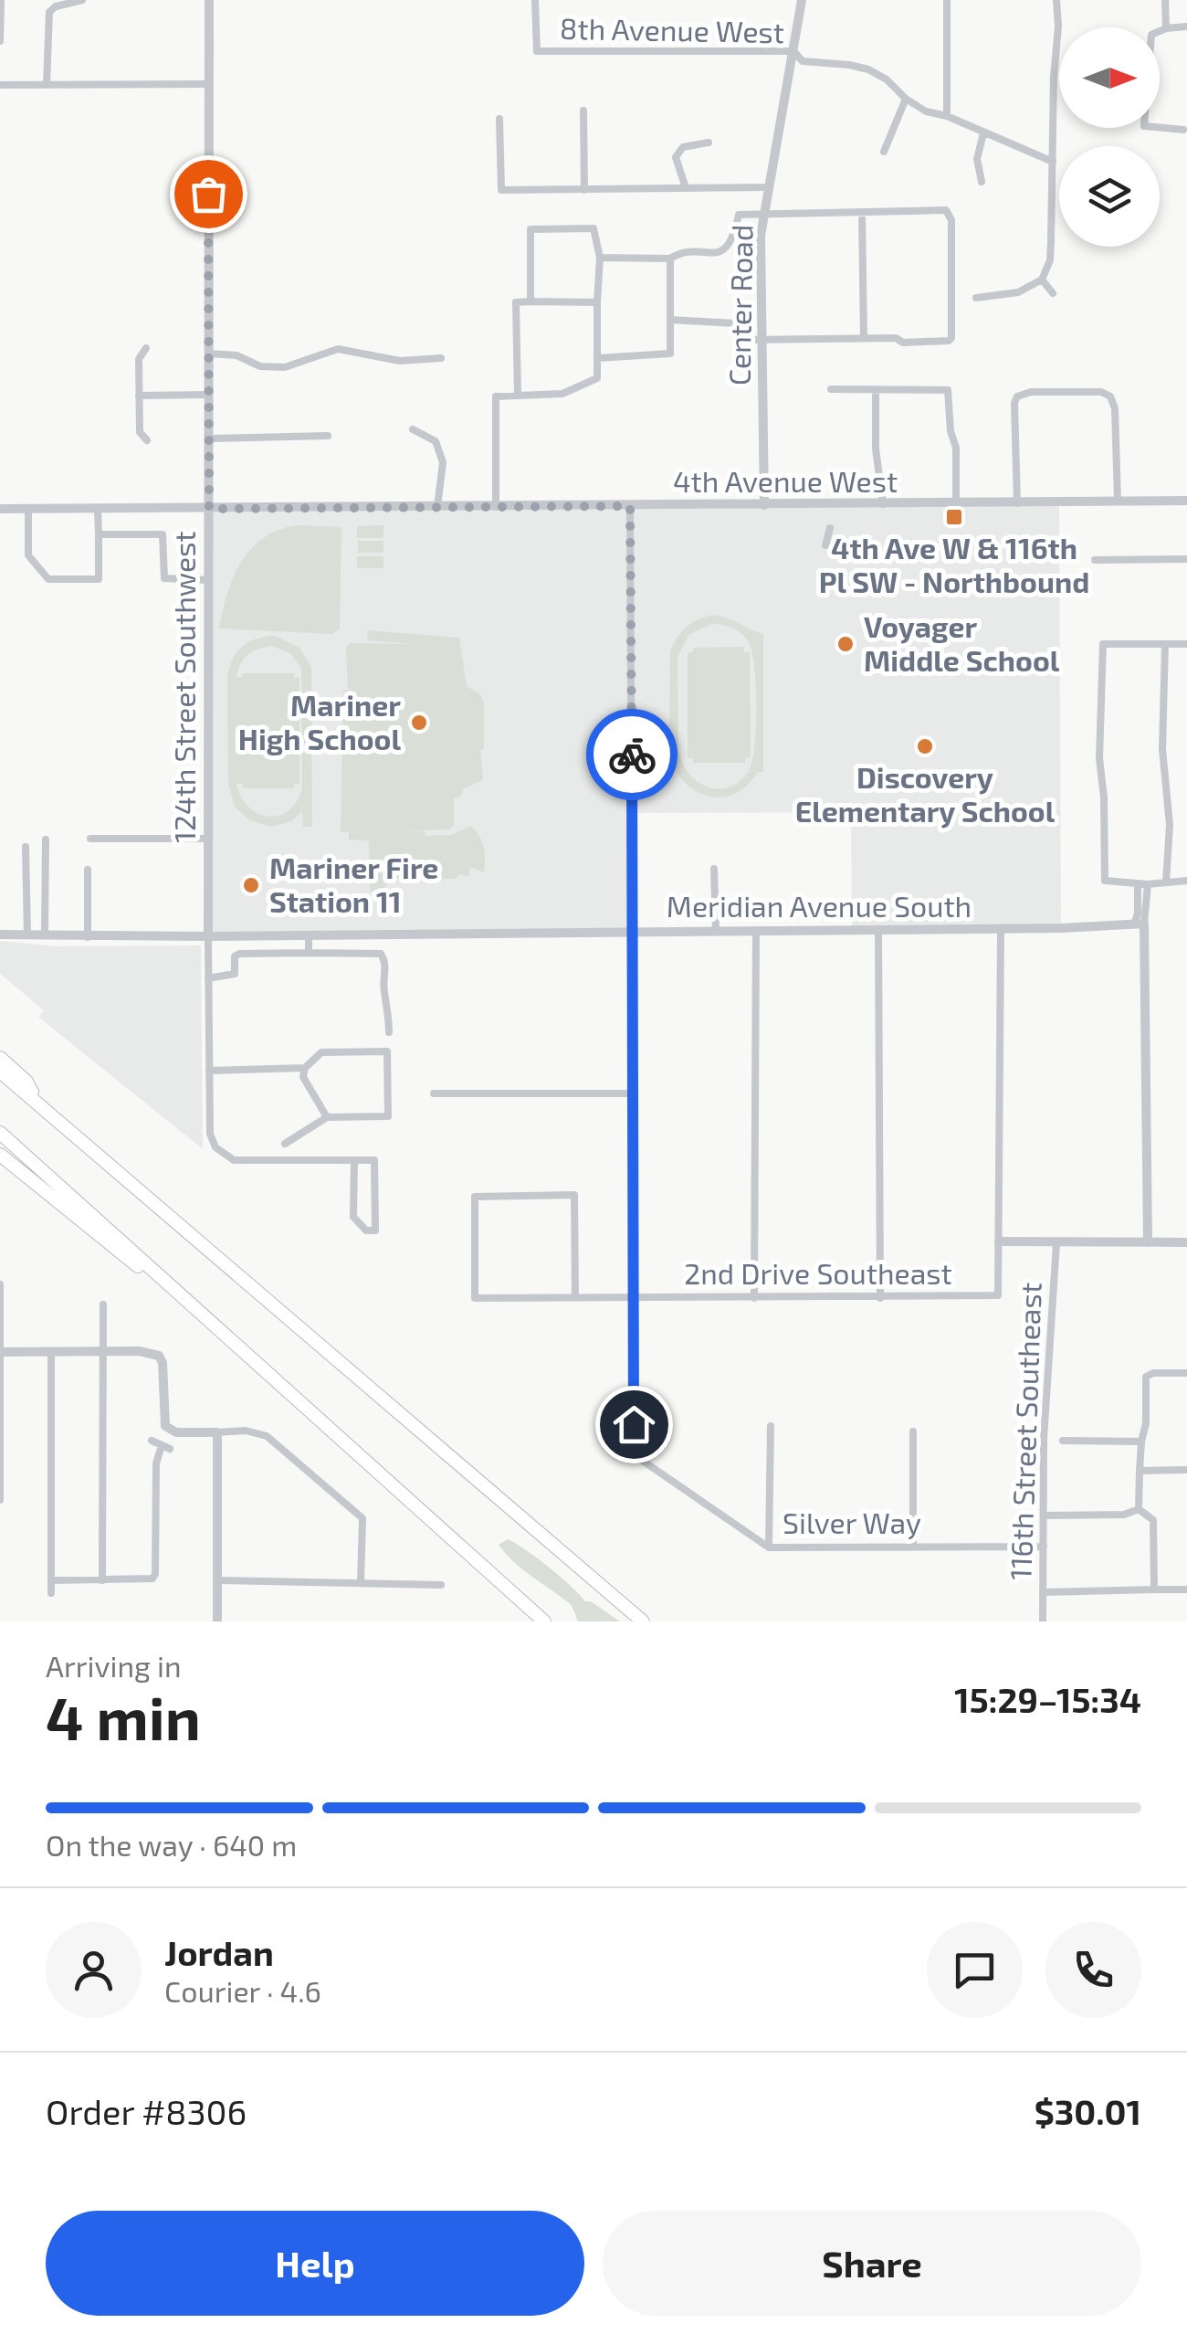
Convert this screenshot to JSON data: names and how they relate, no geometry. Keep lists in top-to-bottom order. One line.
{"streets":{"street":["8th Avenue West","Center Road","4th Avenue West","124th Street Southwest","Meridian Avenue South","2nd Drive Southeast","116th Street Southeast","Silver Way"]},"crossings":[["8th Avenue West","Center Road"],["Center Road","4th Avenue West"],["4th Avenue West","124th Street Southwest"],["124th Street Southwest","Meridian Avenue South"],["2nd Drive Southeast","Silver Way"],["116th Street Southeast","Silver Way"]],"places":{"transit":["4th Ave W & 116th Pl SW - Northbound"],"other":["Voyager Middle School","Mariner High School","Discovery Elementary School","Mariner Fire Station 11"]},"north":"right","page":{"heading":["4 min","Arriving in","15:29–15:34"],"panel":["Jordan","Courier · 4.6","Order #8306","$30.01"],"bar":"On the way · 640 m","buttons":["Help","Share"]}}
